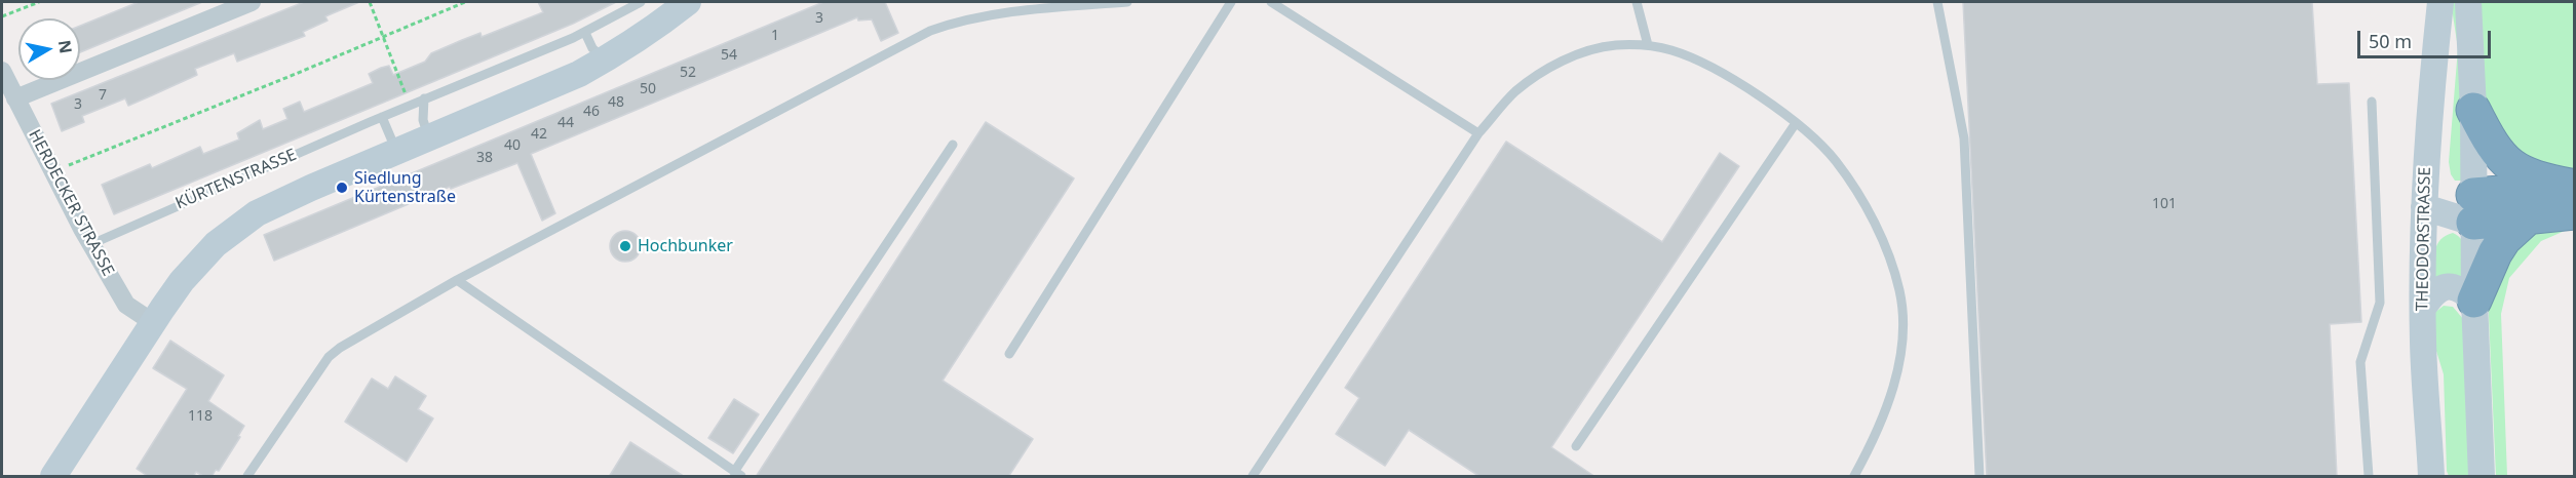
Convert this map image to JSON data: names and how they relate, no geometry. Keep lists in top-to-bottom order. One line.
{"streets":{"main road":["THEODORSTRASSE"],"street":["HERDECKER STRASSE"],"lane":["KÜRTENSTRASSE"]},"crossings":[["KÜRTENSTRASSE","HERDECKER STRASSE"]],"places":["Siedlung Kürtenstraße","Hochbunker"],"house_numbers":["3","1","54","52","50","7","48","3","46","44","42","40","38","101","118"],"scale_bar":"50 m","north":"right"}
